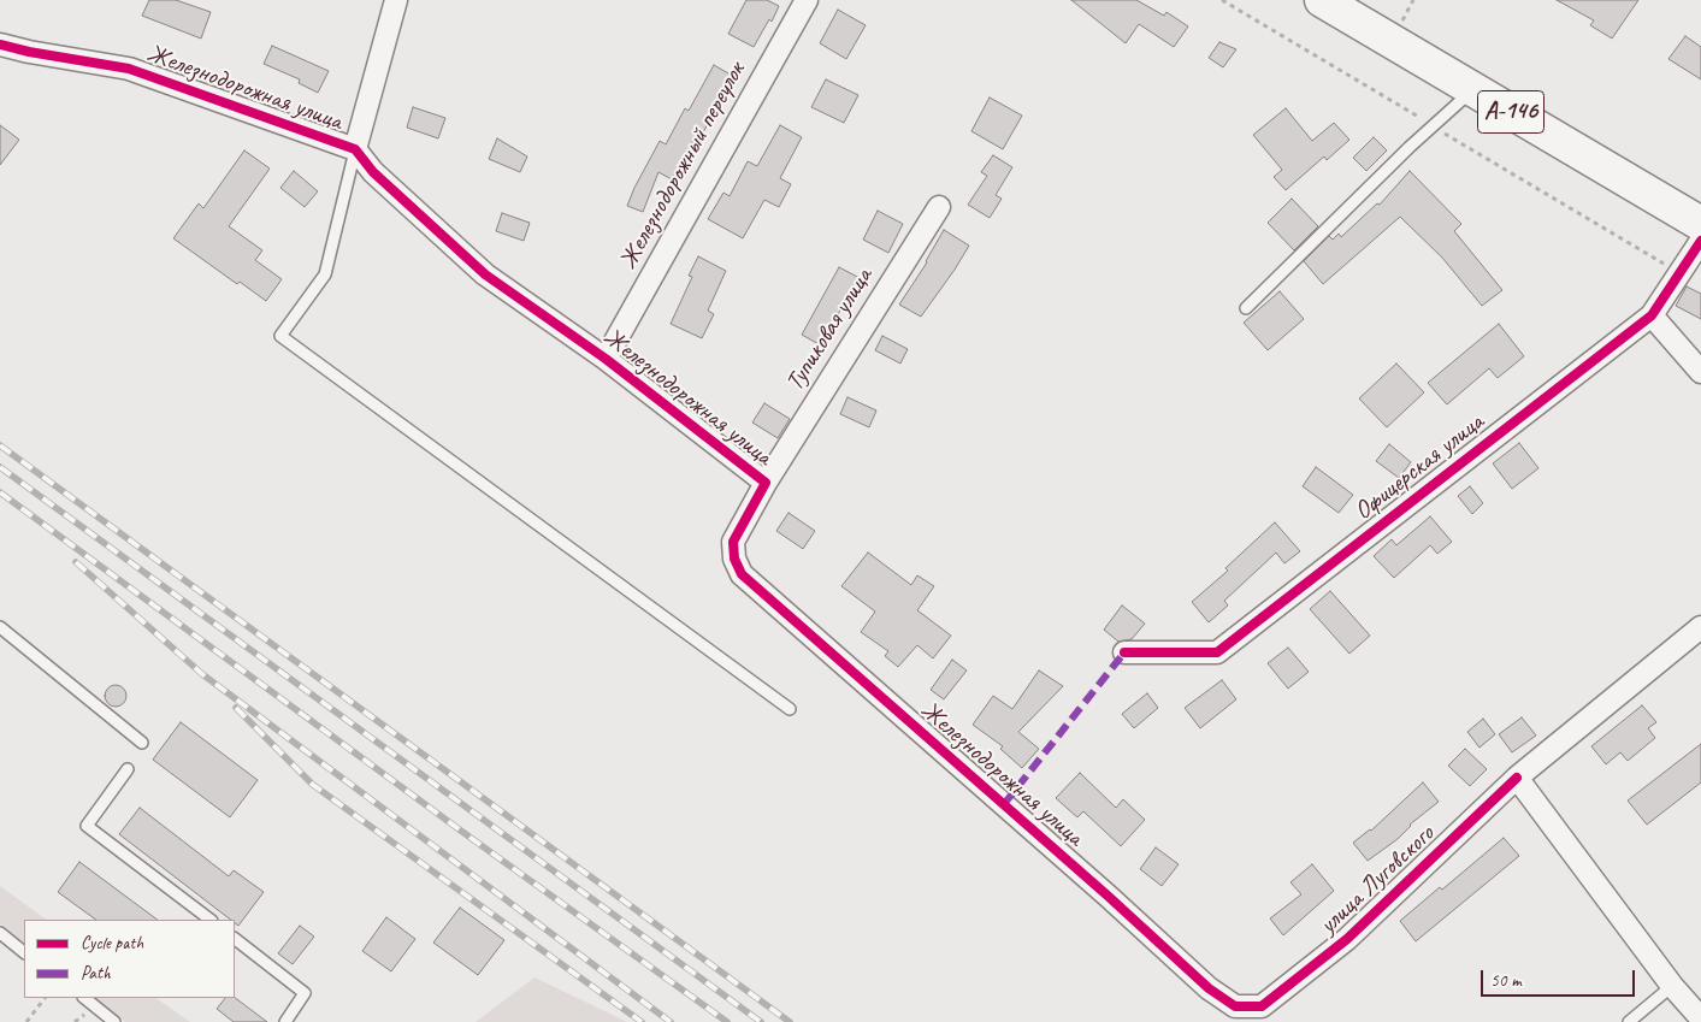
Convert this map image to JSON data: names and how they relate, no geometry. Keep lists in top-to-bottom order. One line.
{"streets":{"highway":["А-146"],"street":["Железнодорожная улица","Железнодорожный переулок","Тупиковая улица","Офицерская улица","улица Луговского"]},"crossings":[["Железнодорожная улица","Железнодорожный переулок"],["Железнодорожная улица","Тупиковая улица"],["Железнодорожная улица","улица Луговского"]],"legend":["Cycle path","Path"],"scale_bar":"50 m"}
